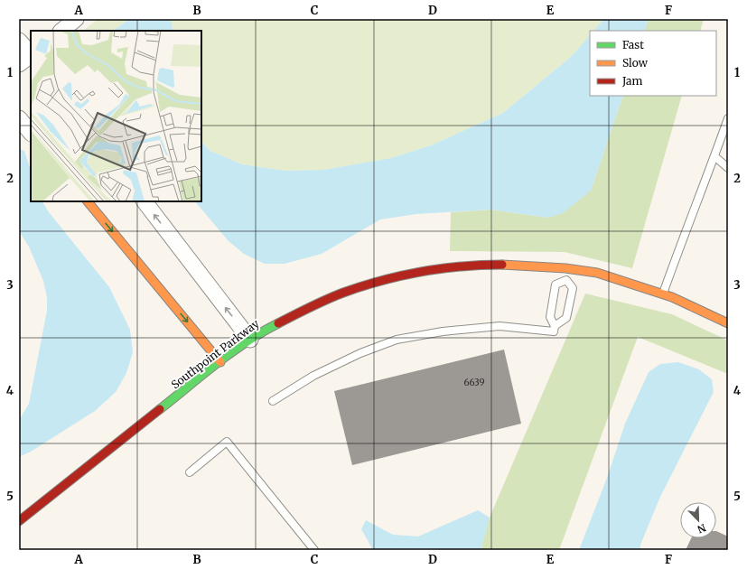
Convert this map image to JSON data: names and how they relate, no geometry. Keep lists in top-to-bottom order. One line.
{"streets":{"main road":["Southpoint Parkway"]},"house_numbers":["6639"],"legend":["Fast","Slow","Jam"],"north":"bottom right","grid":{"columns":["A","B","C","D","E","F"],"rows":["1","2","3","4","5"]}}
